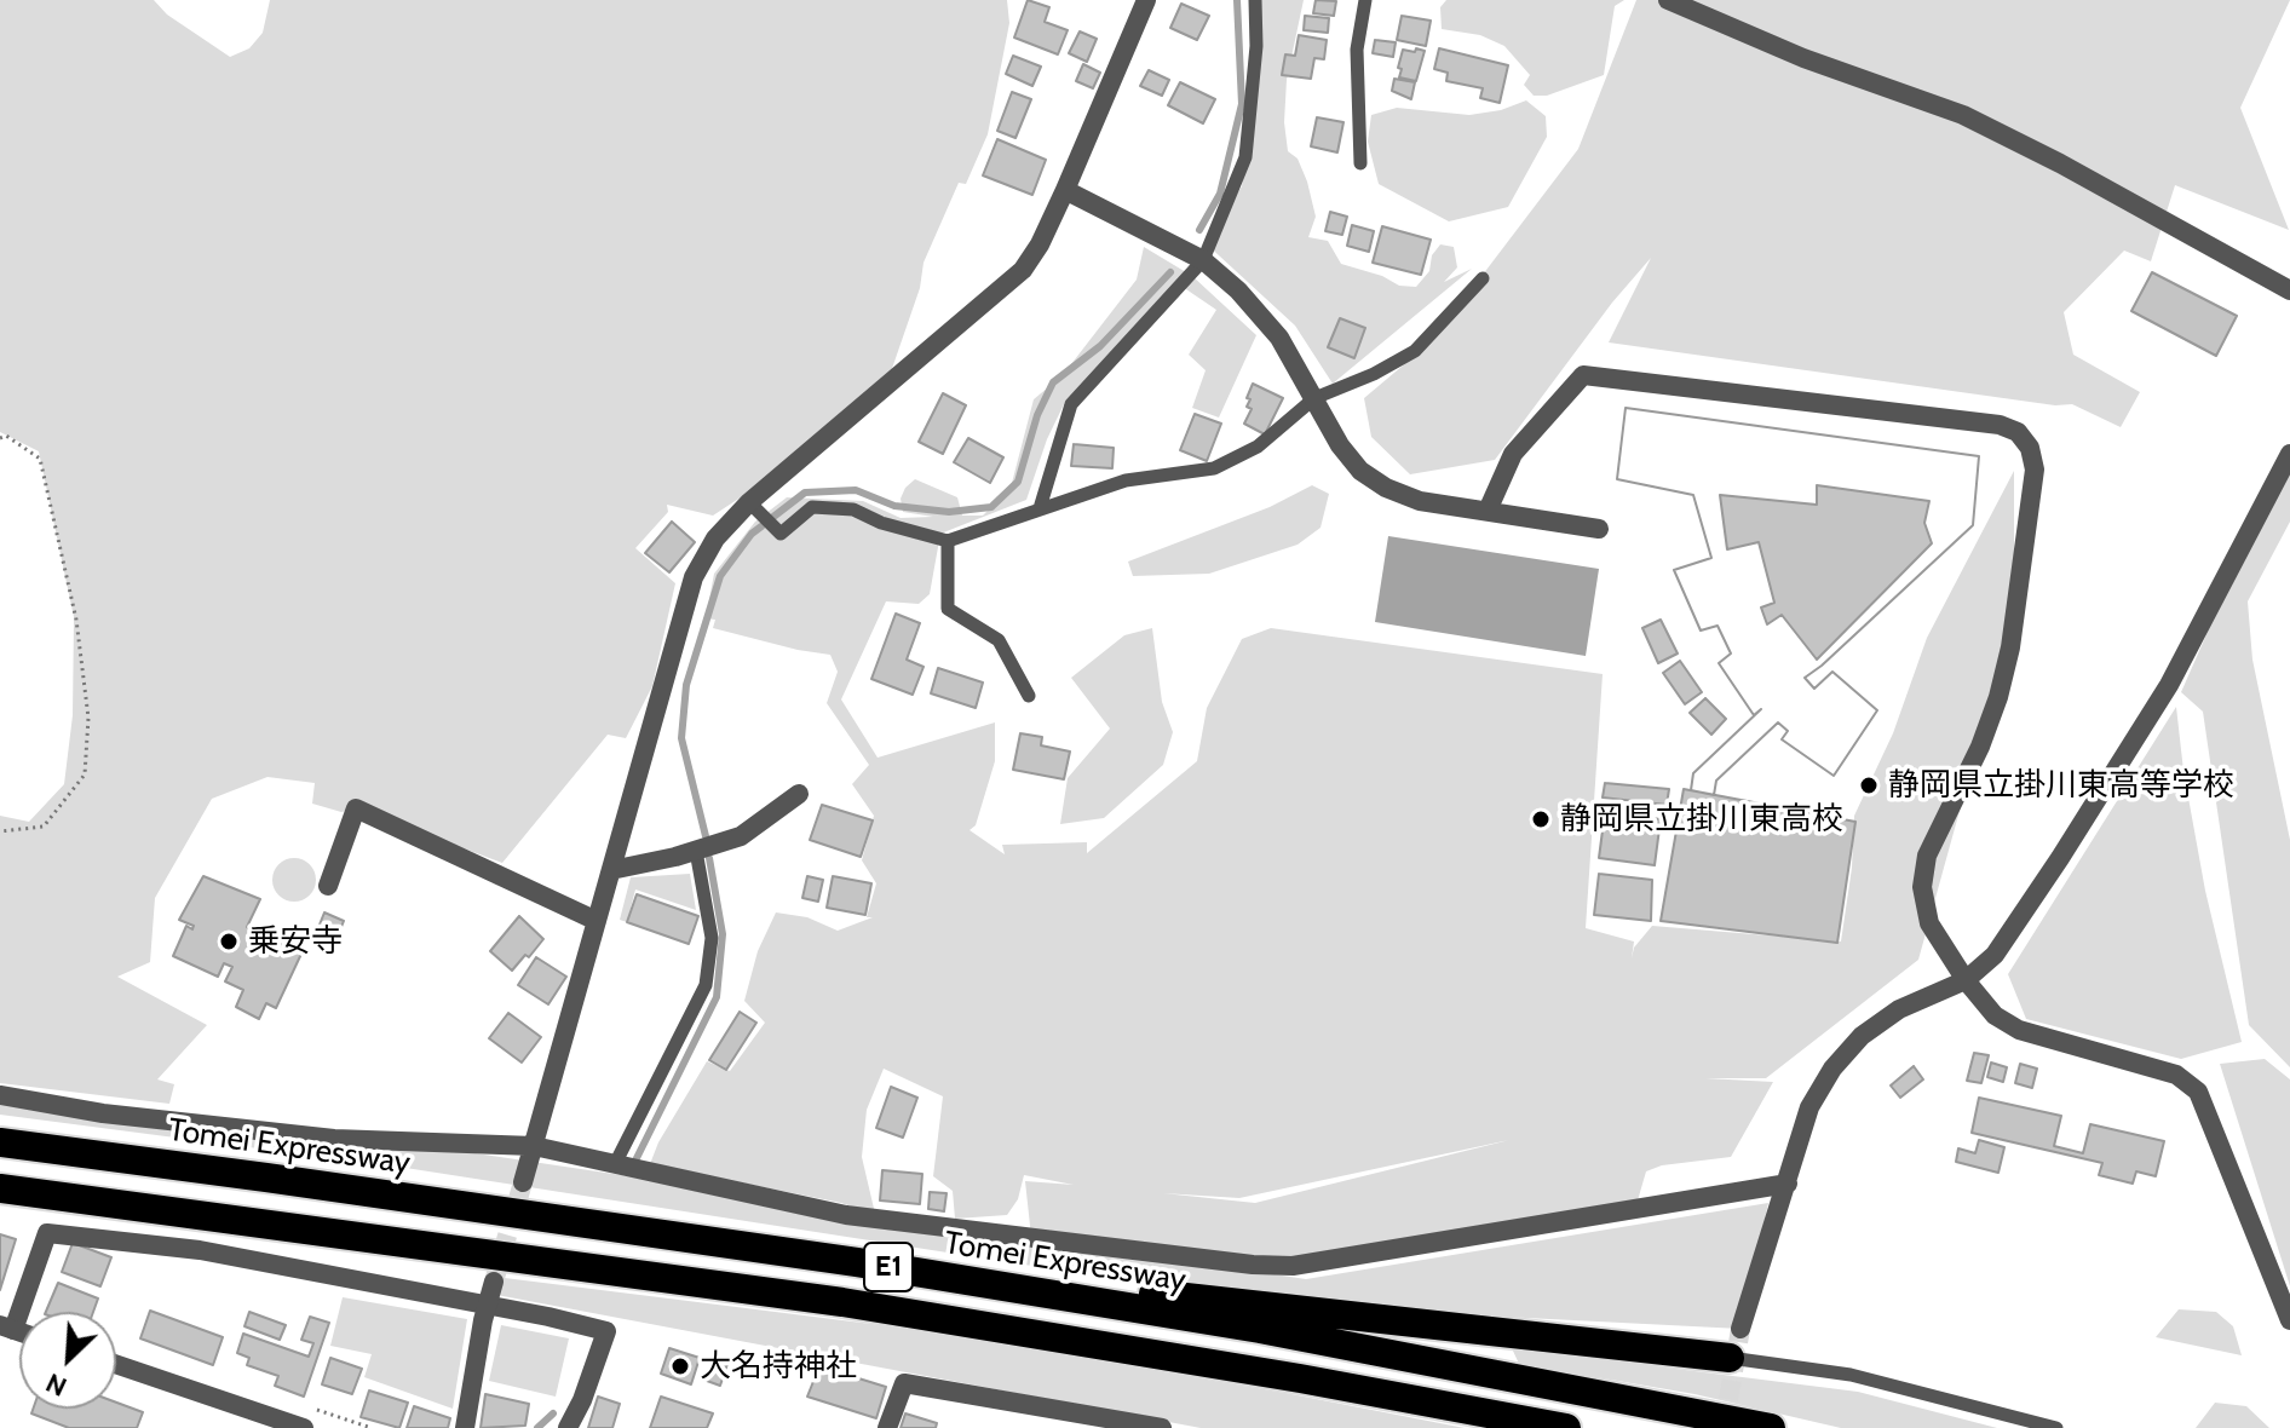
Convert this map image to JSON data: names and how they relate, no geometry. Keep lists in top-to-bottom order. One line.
{"streets":{"highway":["Tomei Expressway","E1"]},"places":["静岡県立掛川東高等学校","静岡県立掛川東高校","乗安寺","大名持神社"],"north":"bottom left"}
